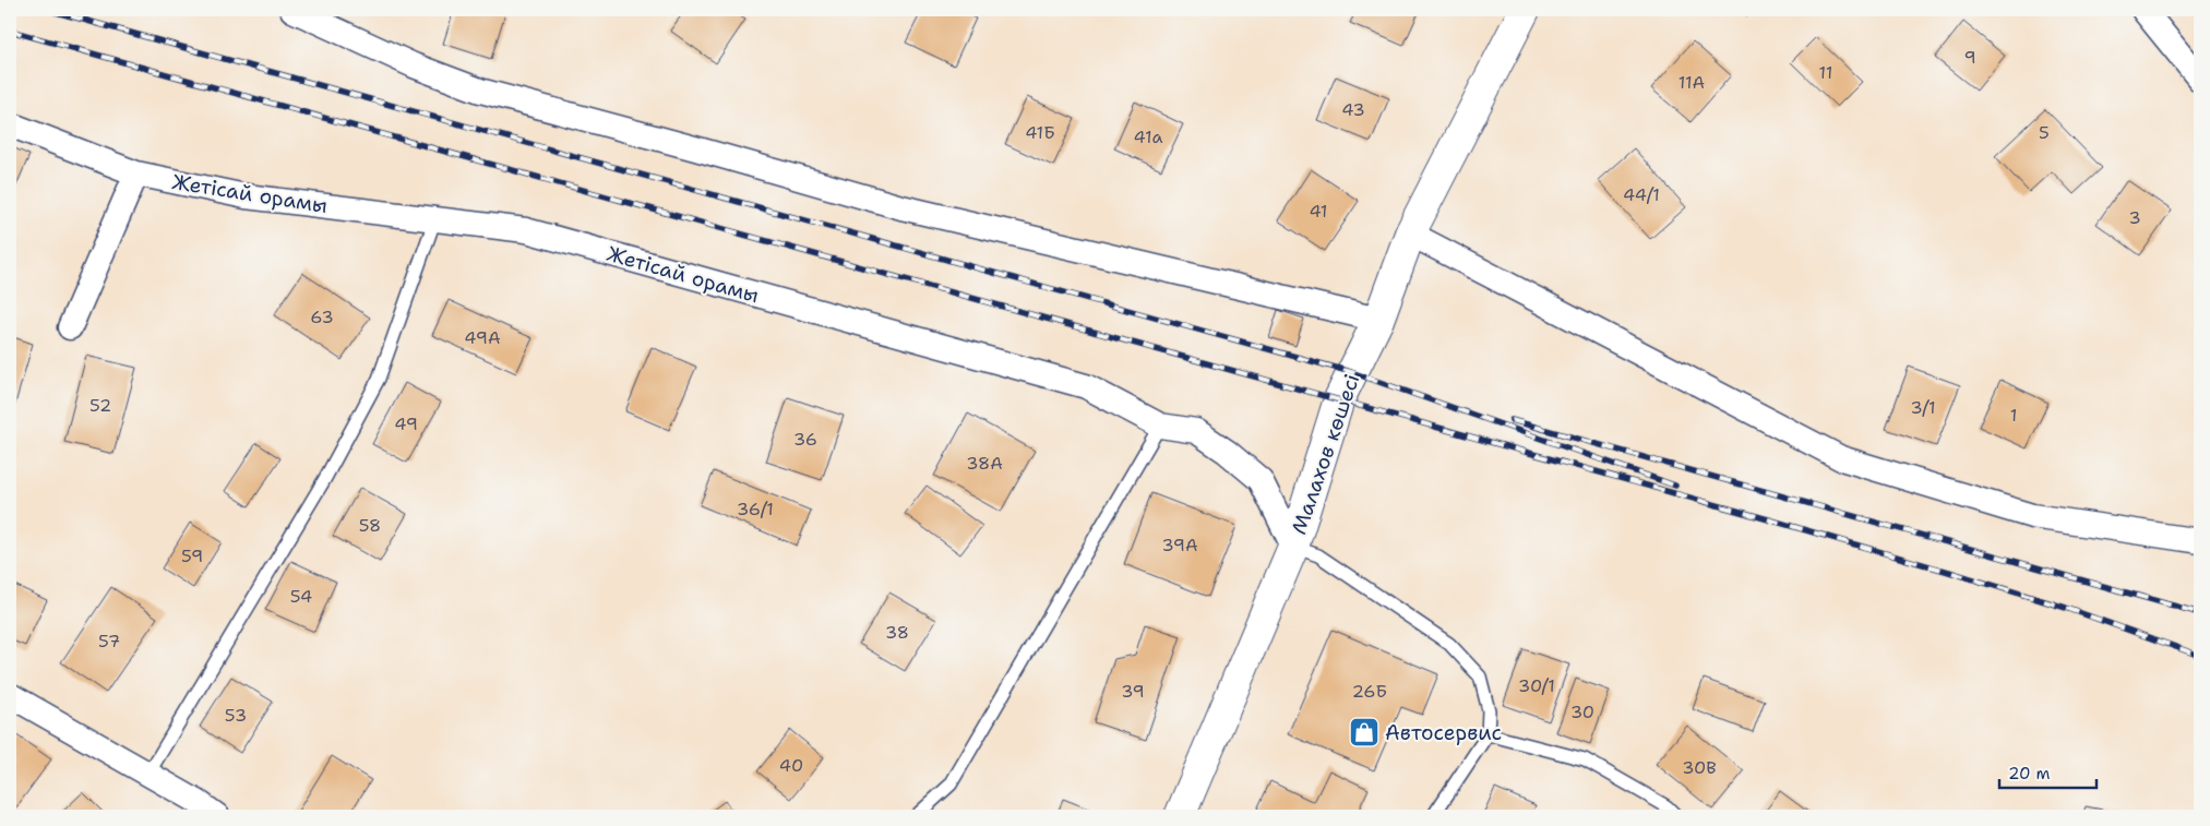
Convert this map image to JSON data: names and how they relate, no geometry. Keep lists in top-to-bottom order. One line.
{"streets":{"main road":["Малахов көшесі"],"street":["Жетісай орамы"]},"crossings":[["Жетісай орамы","Малахов көшесі"]],"places":{"shop":["Автосервис"]},"house_numbers":["9","11","11А","43","41Б","5","41а","44/1","41","3","63","49А","52","3/1","1","49","36","38А","36/1","58","39А","59","54","38","57","30/1","39","26Б","30","53","40","30В"],"scale_bar":"20 m"}
